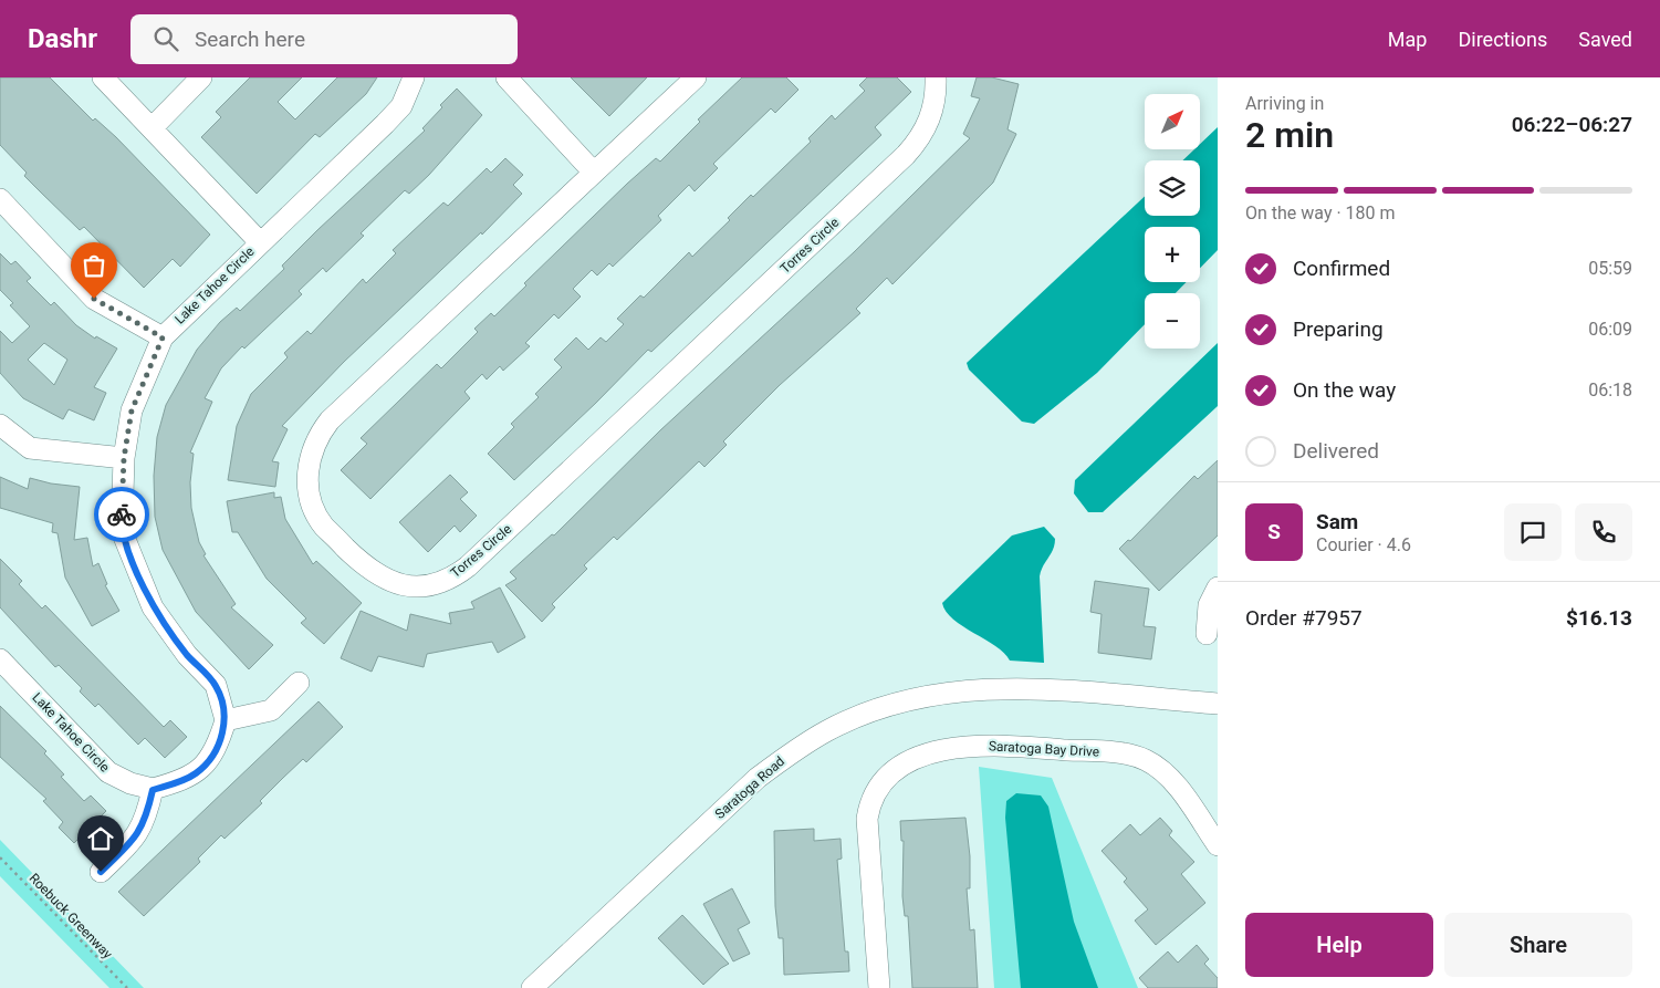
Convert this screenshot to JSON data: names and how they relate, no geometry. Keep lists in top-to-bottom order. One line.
{"streets":{"street":["Torres Circle","Lake Tahoe Circle","Saratoga Bay Drive","Saratoga Road"],"path":["Roebuck Greenway"]},"north":"top right","page":{"header":"Dashr","search":"Search here","nav":["Map","Directions","Saved"],"heading":["2 min","Arriving in","06:22–06:27"],"panel":["Sam","Courier · 4.6","Order #7957","$16.13"],"map_buttons":["+","−"],"bar":"On the way · 180 m","list":[["Confirmed","05:59"],["Preparing","06:09"],["On the way","06:18"],"Delivered"],"round":"S","buttons":["Help","Share"]}}
